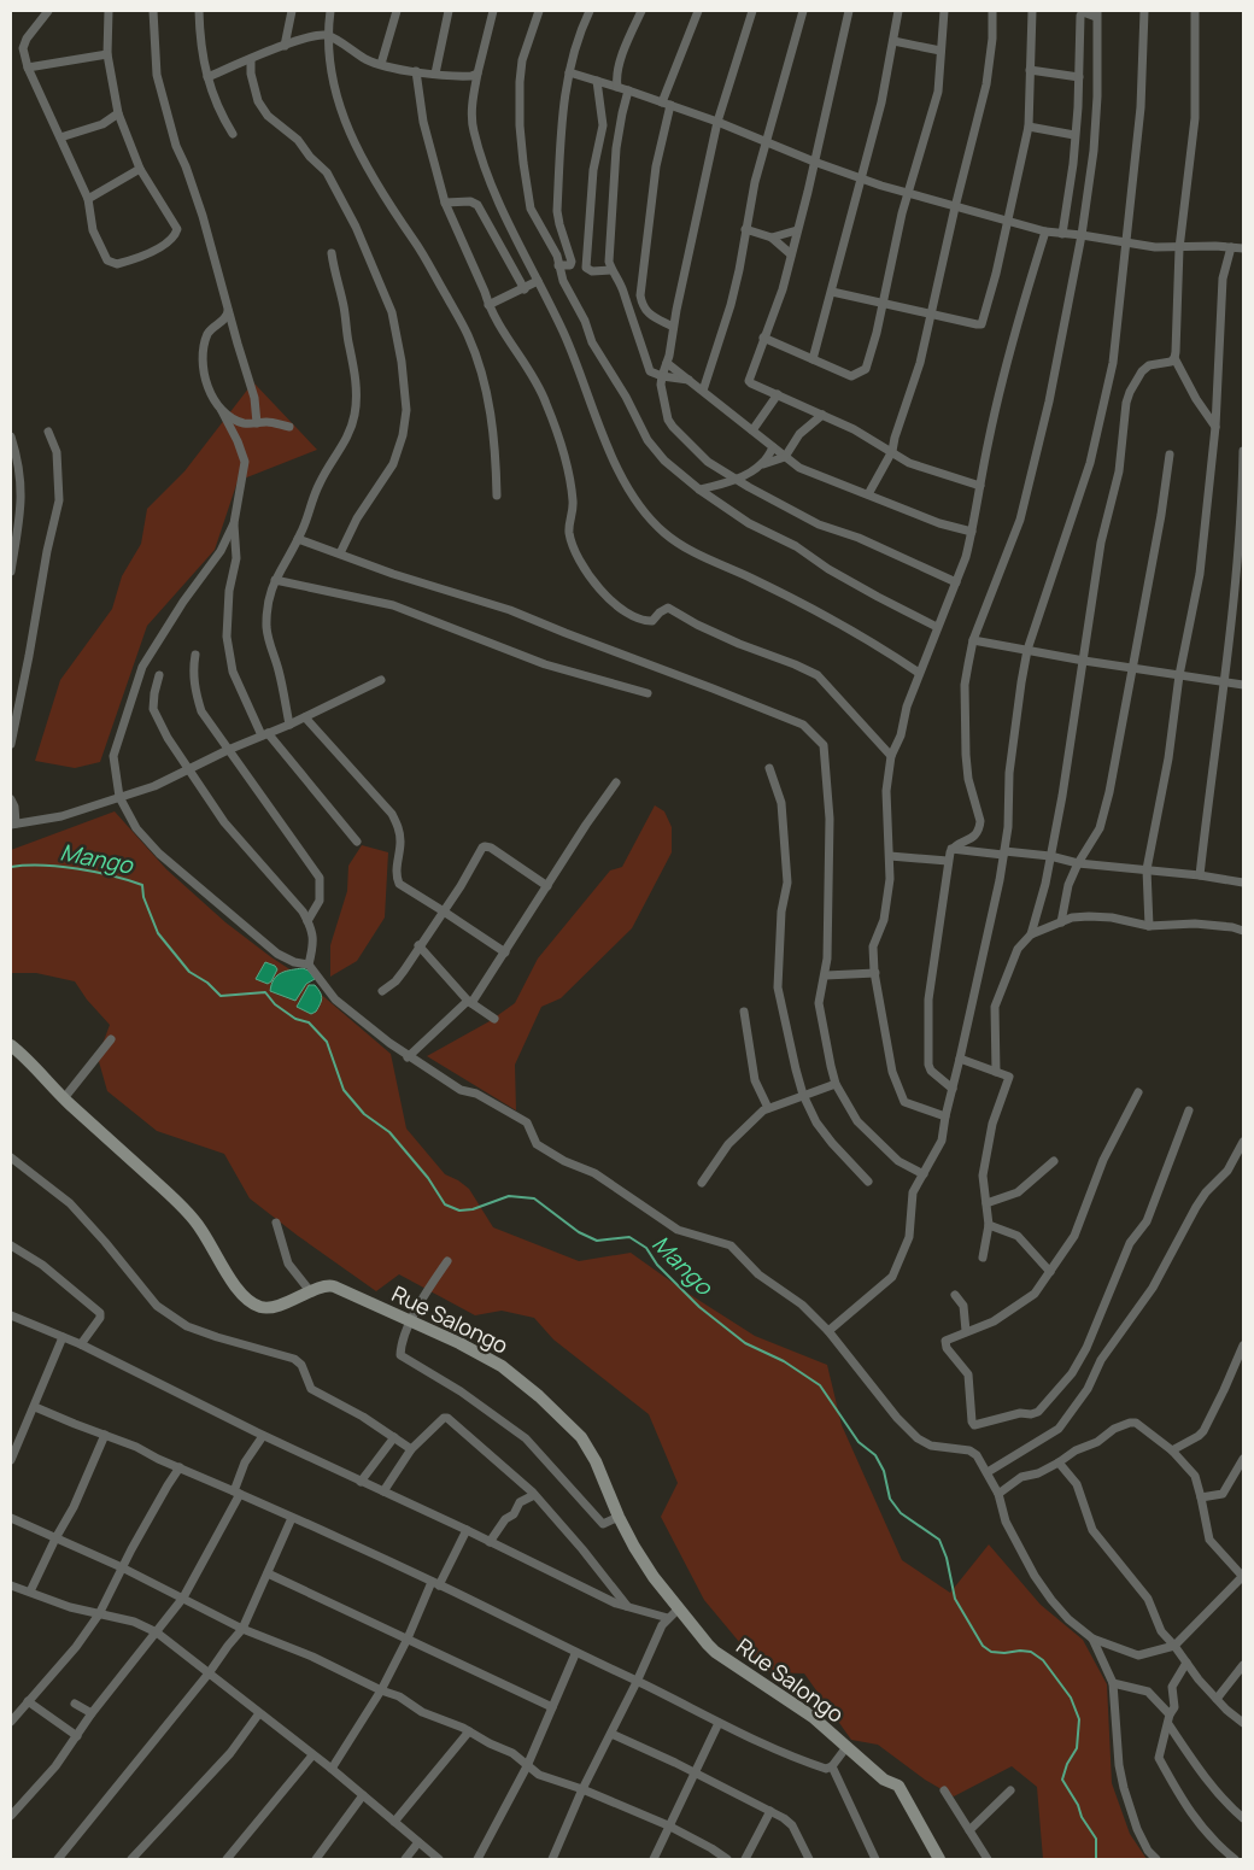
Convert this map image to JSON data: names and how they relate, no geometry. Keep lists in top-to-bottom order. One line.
{"streets":{"street":["Rue Salongo"]},"water":["Mango"]}
